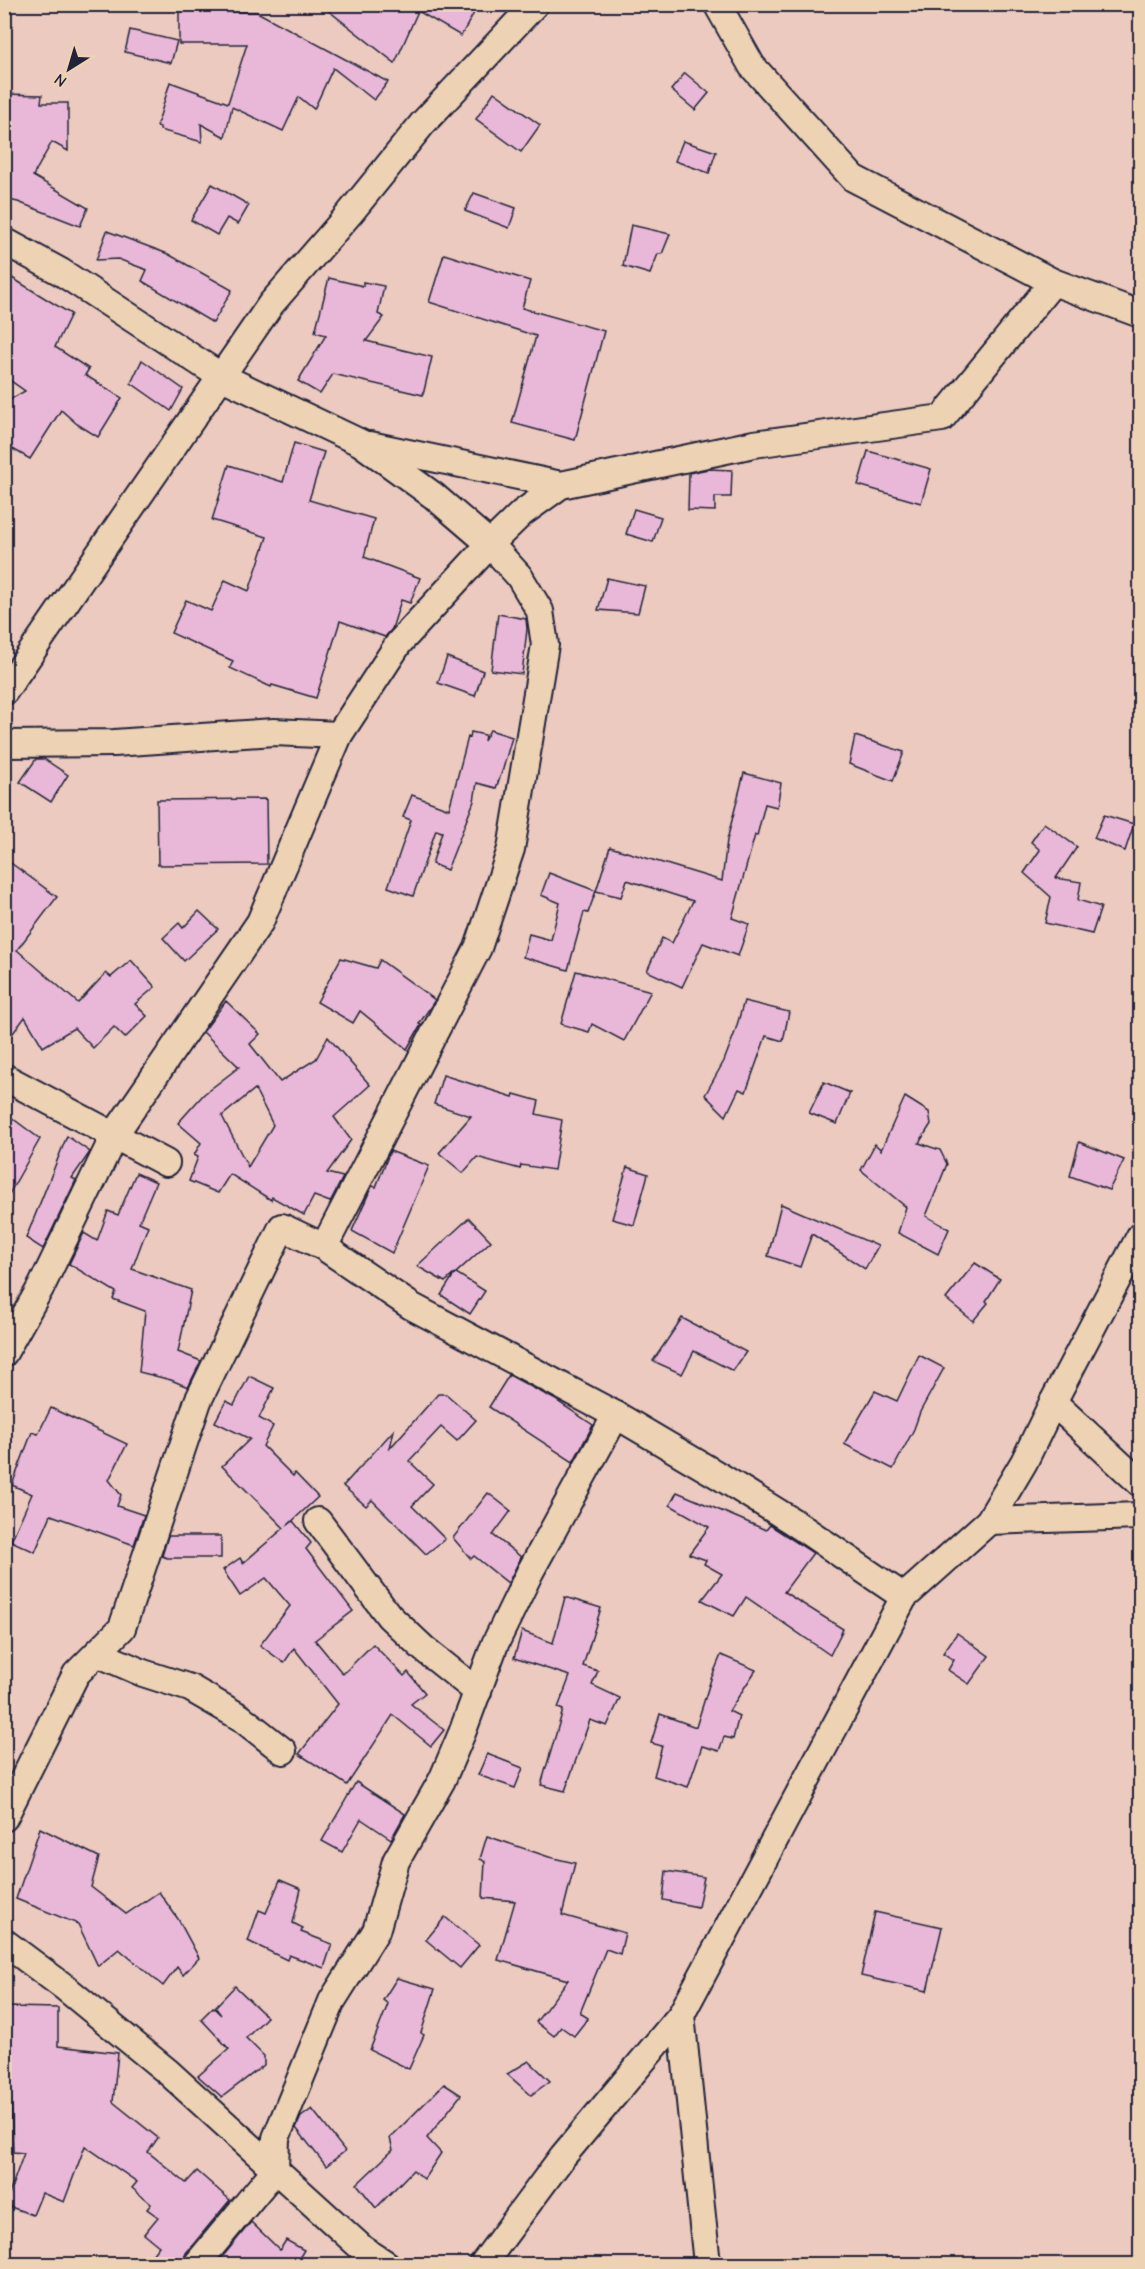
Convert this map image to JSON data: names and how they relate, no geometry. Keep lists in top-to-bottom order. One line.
{"north":"bottom left"}
